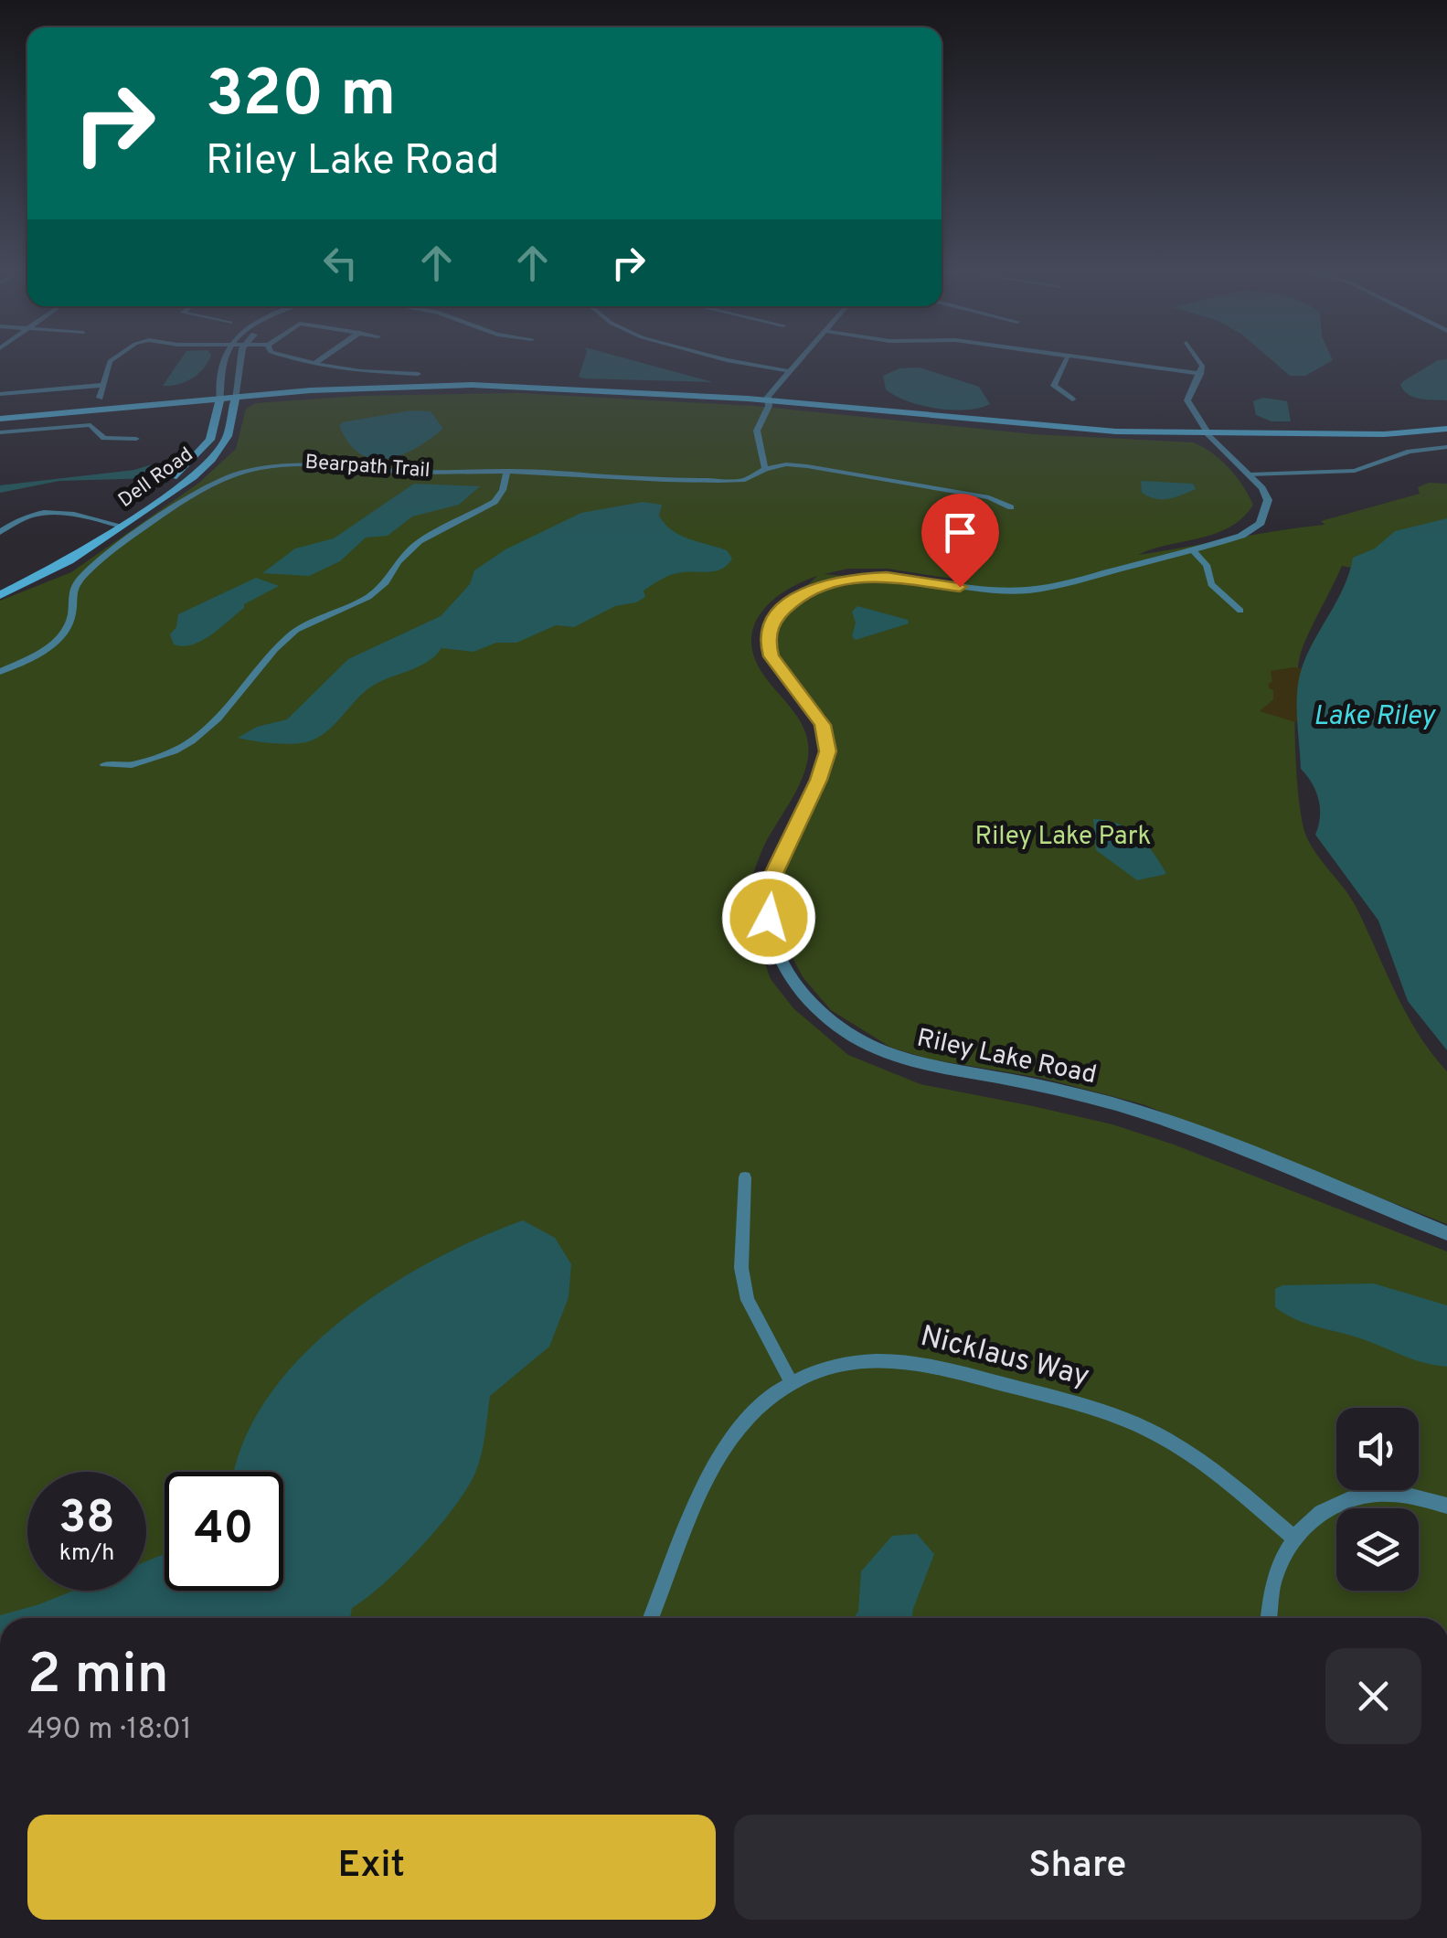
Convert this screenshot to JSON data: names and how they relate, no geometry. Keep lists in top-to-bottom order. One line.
{"streets":{"main road":["Dell Road"],"street":["Bearpath Trail","Riley Lake Road","Nicklaus Way"]},"water":["Lake Riley"],"parks":["Riley Lake Park"],"page":{"turn":["320 m","Riley Lake Road"],"speed":"38 km/h","limit":"40","heading":["2 min","490 m · 18:01"],"buttons":["Exit","Share"]}}
